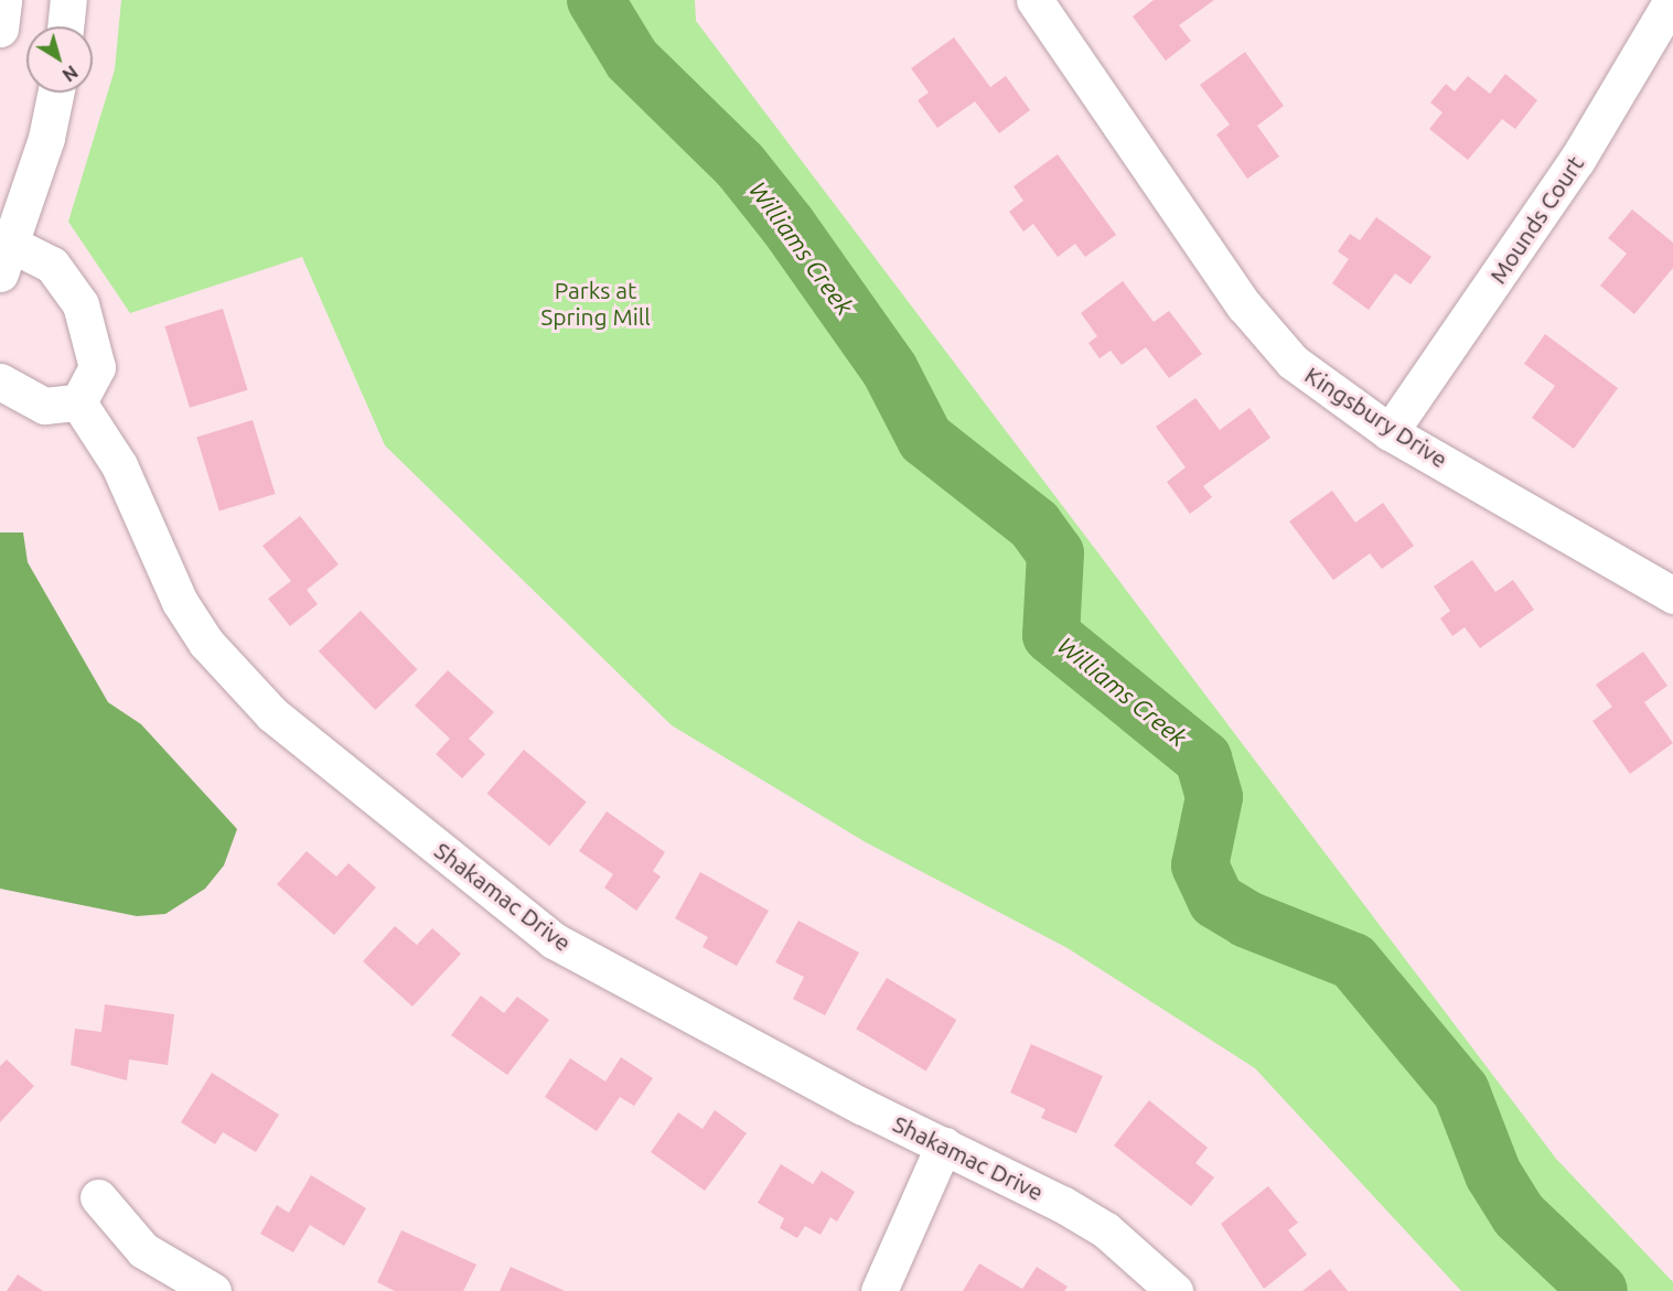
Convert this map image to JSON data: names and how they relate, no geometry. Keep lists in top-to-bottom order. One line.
{"streets":{"street":["Mounds Court","Kingsbury Drive","Shakamac Drive"]},"crossings":[["Mounds Court","Kingsbury Drive"]],"water":["Williams Creek"],"parks":["Parks at Spring Mill"],"north":"bottom right"}
